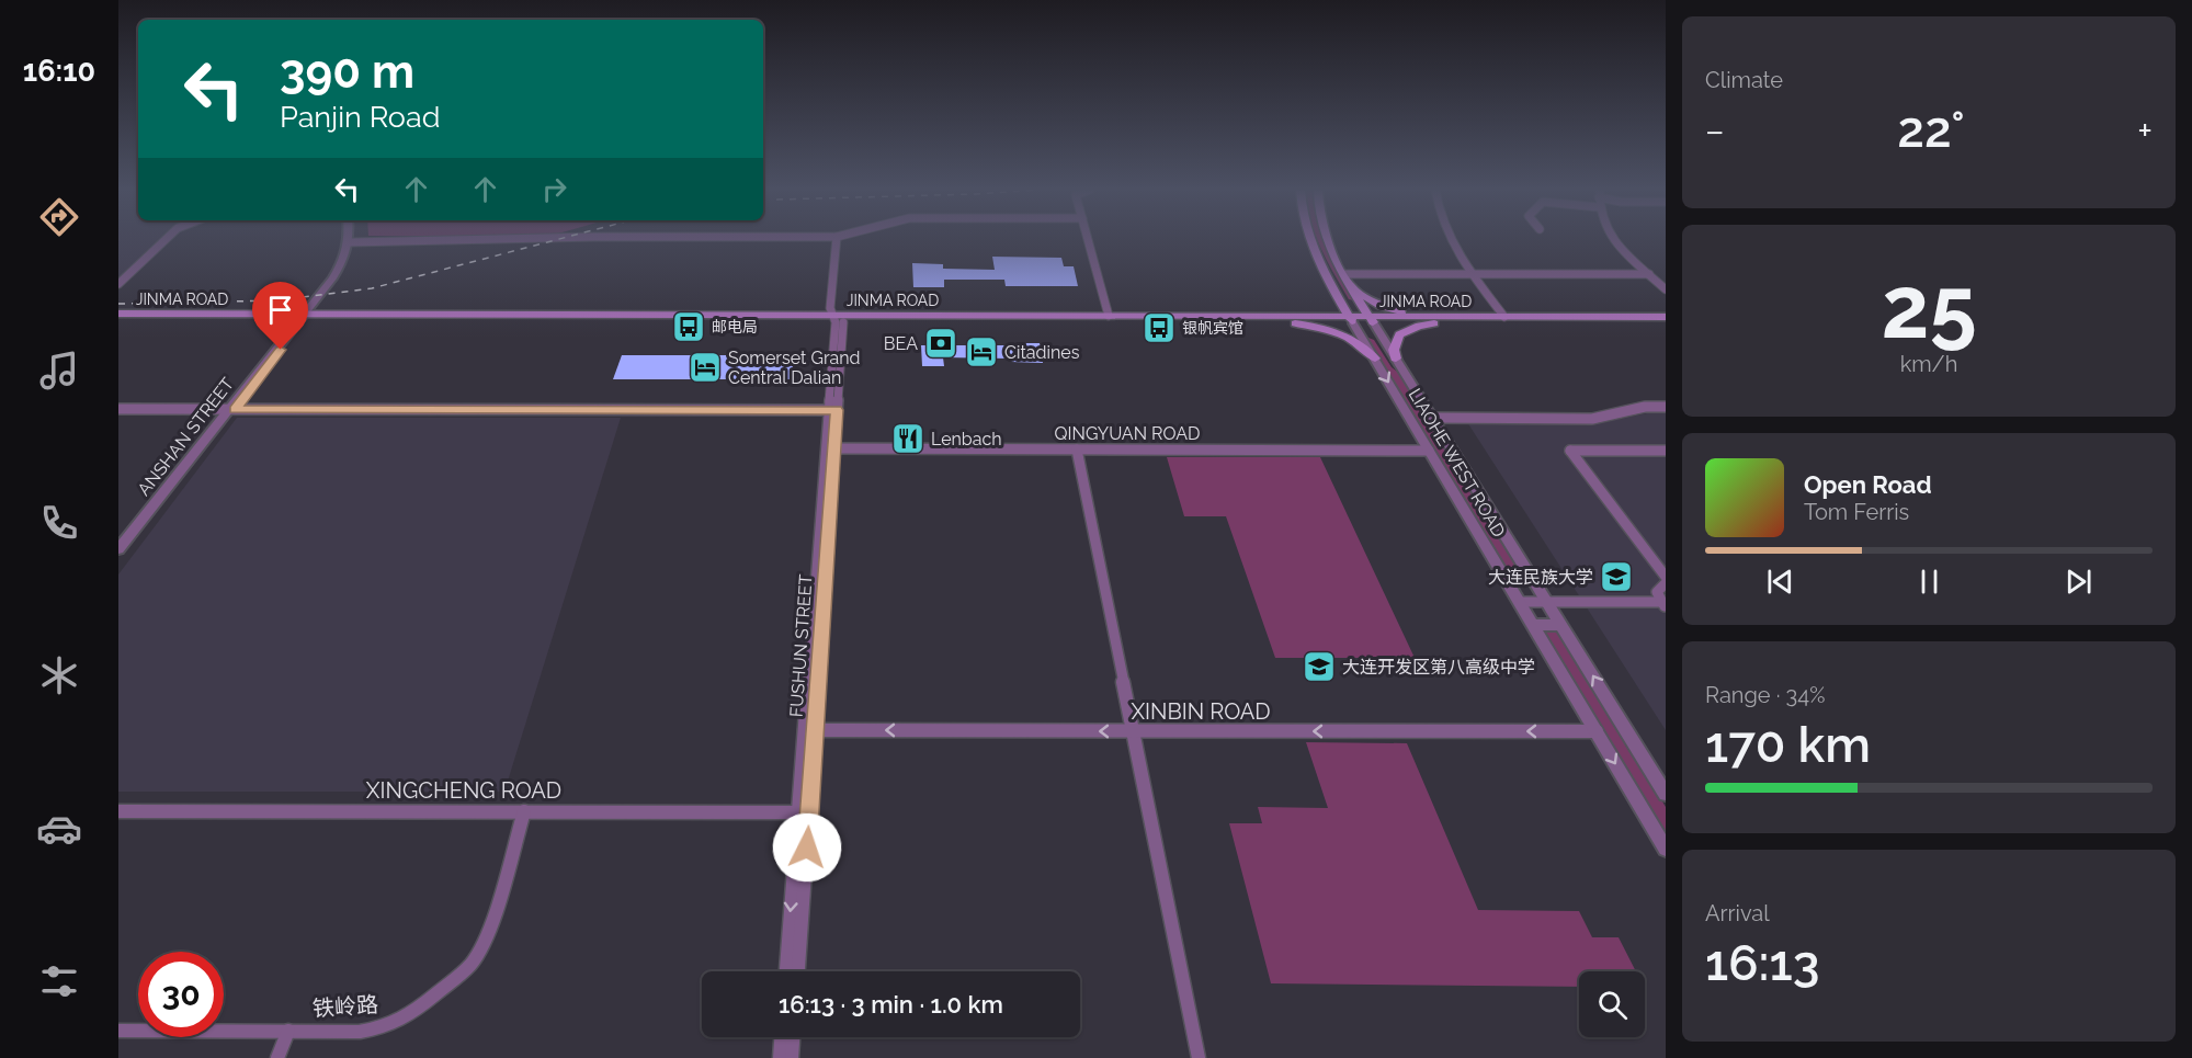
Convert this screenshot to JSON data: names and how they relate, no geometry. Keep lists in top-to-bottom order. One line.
{"streets":{"main road":["JINMA ROAD","LIAOHE WEST ROAD"],"street":["QINGYUAN ROAD","ANSHAN STREET","FUSHUN STREET","XINBIN ROAD","XINGCHENG ROAD","铁岭路"]},"crossings":[["JINMA ROAD","ANSHAN STREET"],["JINMA ROAD","LIAOHE WEST ROAD"],["JINMA ROAD","FUSHUN STREET"],["QINGYUAN ROAD","LIAOHE WEST ROAD"],["QINGYUAN ROAD","FUSHUN STREET"],["LIAOHE WEST ROAD","XINBIN ROAD"],["FUSHUN STREET","XINBIN ROAD"],["FUSHUN STREET","XINGCHENG ROAD"],["XINGCHENG ROAD","铁岭路"]],"one_way":["XINBIN ROAD"],"places":{"bus stop":["邮电局","银帆宾馆"],"bank":["BEA"],"hotel":["Citadines","Somerset Grand Central Dalian"],"restaurant":["Lenbach"],"school or university":["大连民族大学","大连开发区第八高级中学"]},"page":{"tabs":"16:10","tile":["Climate",["25","km/h"],["Range · 34%","170 km"],["Arrival","16:13"]],"turn":["390 m","Panjin Road"],"heat":["−","22°","+"],"song":["Open Road","Tom Ferris"],"limit":"30","trip":"16:13 · 3 min · 1.0 km"}}
